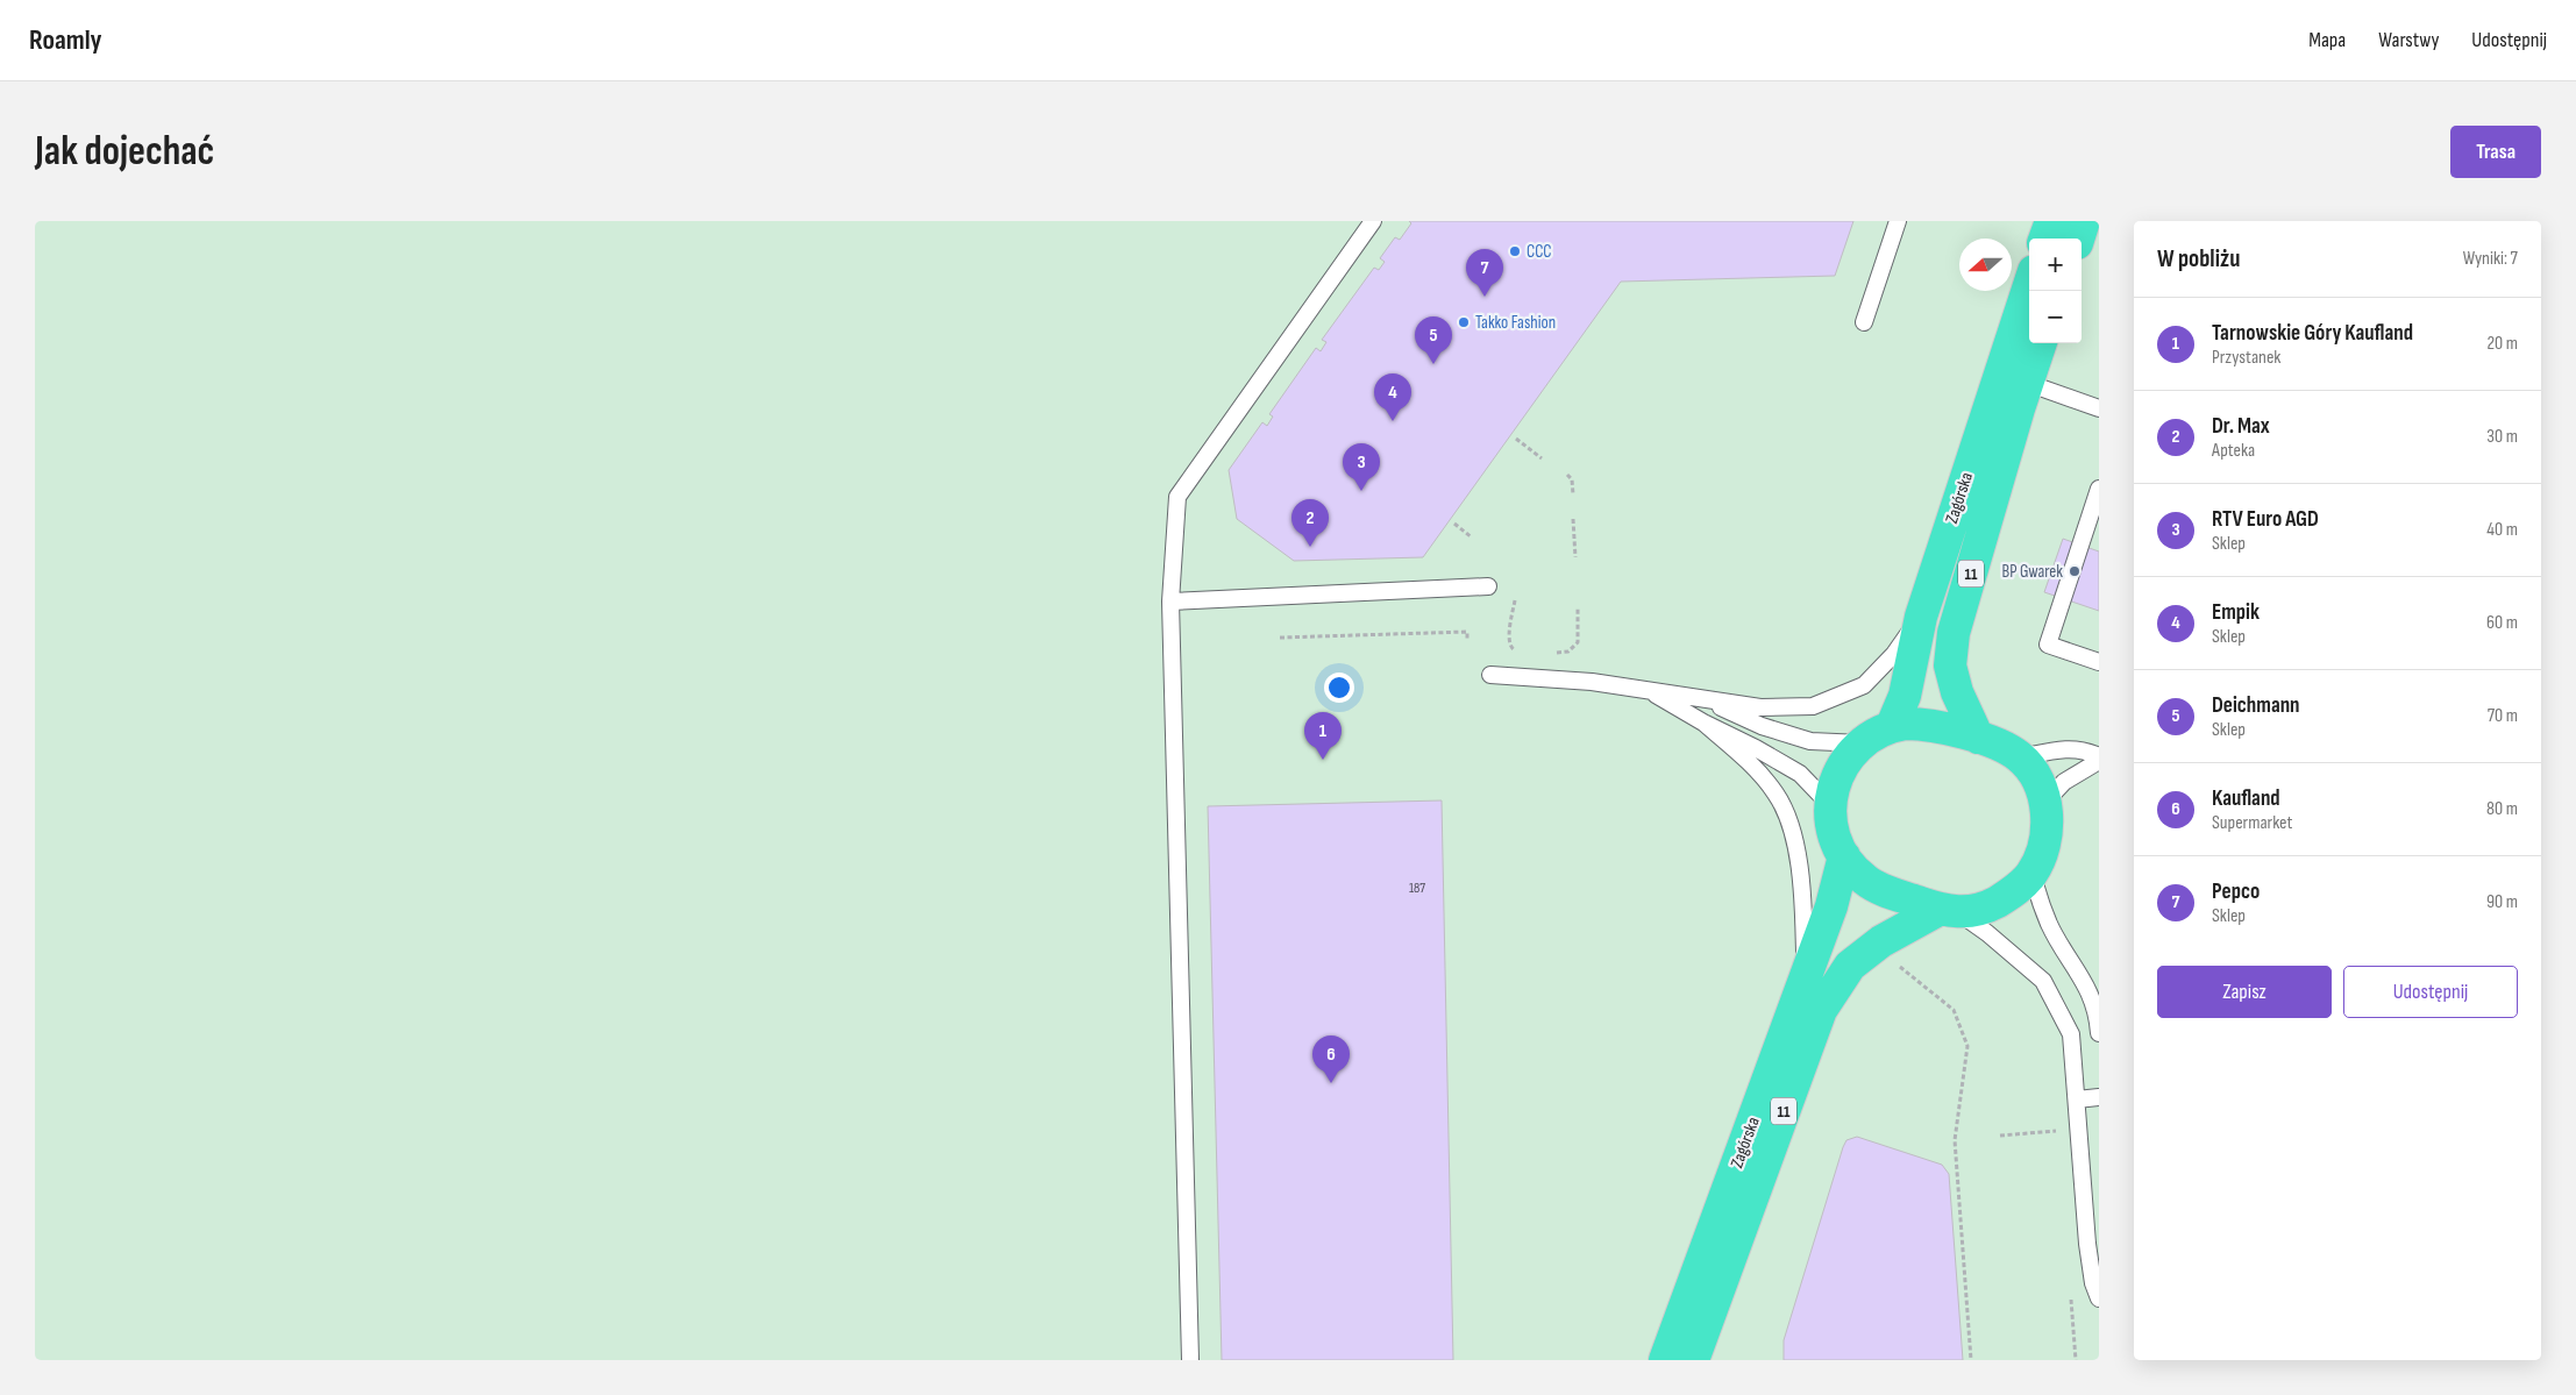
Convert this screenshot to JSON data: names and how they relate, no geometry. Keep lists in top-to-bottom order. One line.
{"streets":{"highway":["Zagórska","11"]},"places":["CCC","Takko Fashion","BP Gwarek"],"house_numbers":["187"],"north":"left","page":{"header":"Roamly","nav":["Mapa","Warstwy","Udostępnij"],"buttons":["Trasa",["Zapisz","Udostępnij"]],"title":"Jak dojechać","heading":["W pobliżu","Wyniki: 7"],"map_buttons":["+","−"],"pins":["7","5","4","3","2","1","6"],"list":[{"mark":"1","name":"Tarnowskie Góry Kaufland","note":"Przystanek","value":"20 m"},{"mark":"2","name":"Dr. Max","note":"Apteka","value":"30 m"},{"mark":"3","name":"RTV Euro AGD","note":"Sklep","value":"40 m"},{"mark":"4","name":"Empik","note":"Sklep","value":"60 m"},{"mark":"5","name":"Deichmann","note":"Sklep","value":"70 m"},{"mark":"6","name":"Kaufland","note":"Supermarket","value":"80 m"},{"mark":"7","name":"Pepco","note":"Sklep","value":"90 m"}]}}
